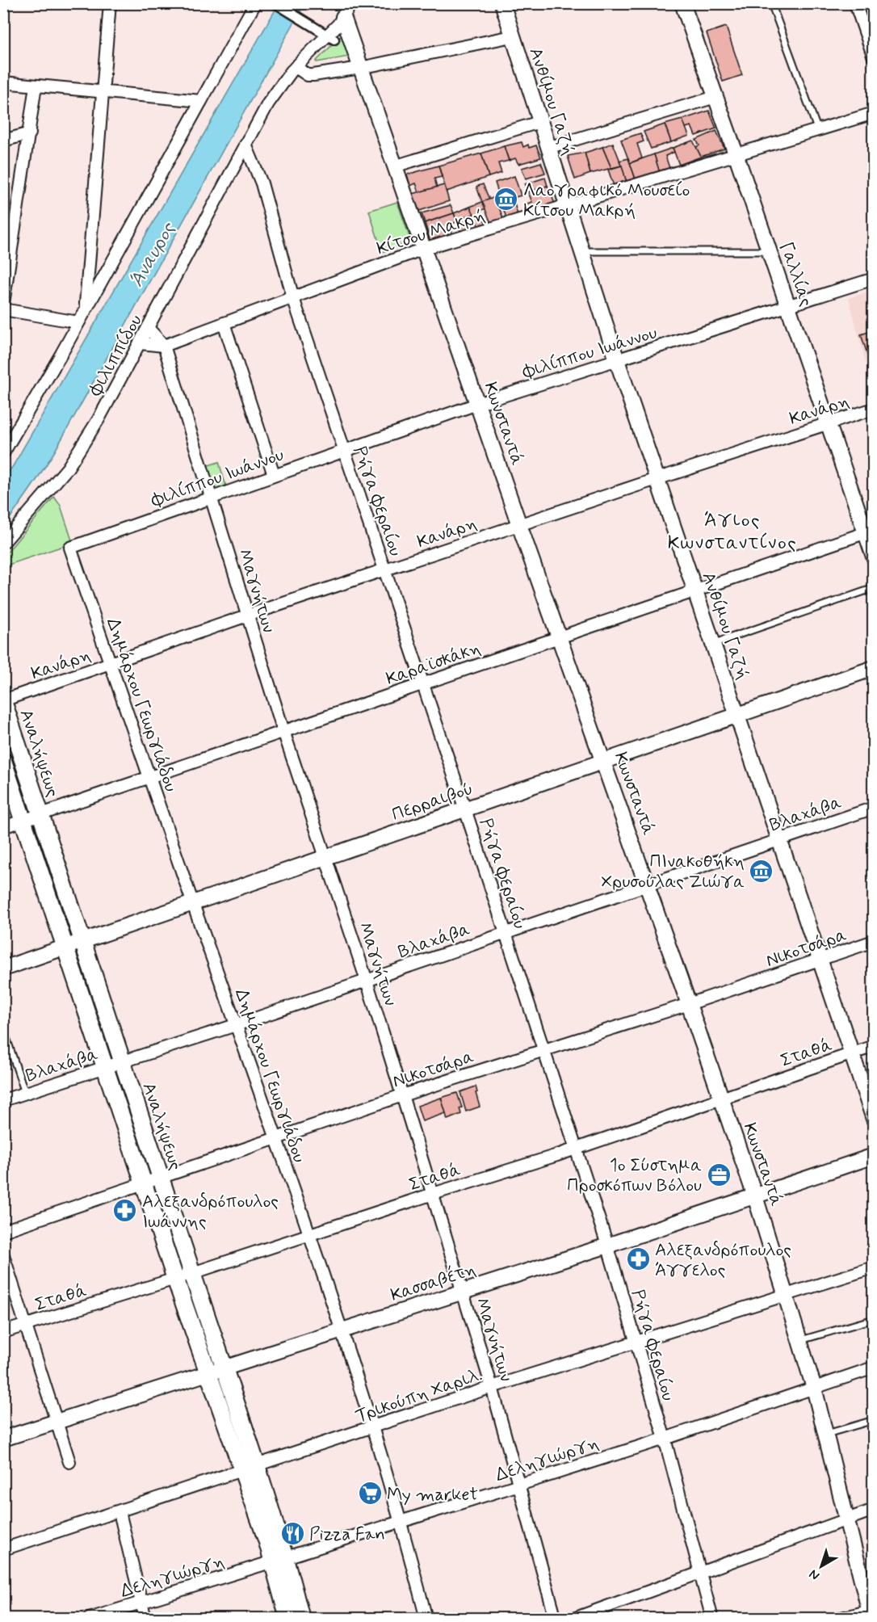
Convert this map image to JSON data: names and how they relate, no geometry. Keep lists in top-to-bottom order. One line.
{"streets":{"main road":["Αναλήψεως"],"street":["Ανθίμου Γαζή","Κίτσου Μακρή","Γαλλίας","Φιλίππου Ιωάννου","Φιλιππίδου","Κανάρη","Κωνσταντά","Ρήγα Φεραίου","Μαγνήτων","Καραϊσκάκη","Δημάρχου Γεωργιάδου","Περραιβού","Βλαχάβα","Νικοτσάρα","Σταθά","Κασσαβέτη","Τρικούπη Χαριλ.","Δεληγιώργη"]},"crossings":[["Ανθίμου Γαζή","Κίτσου Μακρή"],["Ανθίμου Γαζή","Φιλίππου Ιωάννου"],["Ανθίμου Γαζή","Κανάρη"],["Ανθίμου Γαζή","Καραϊσκάκη"],["Ανθίμου Γαζή","Περραιβού"],["Ανθίμου Γαζή","Βλαχάβα"],["Ανθίμου Γαζή","Νικοτσάρα"],["Ανθίμου Γαζή","Σταθά"],["Κίτσου Μακρή","Γαλλίας"],["Κίτσου Μακρή","Φιλιππίδου"],["Κίτσου Μακρή","Κωνσταντά"],["Κίτσου Μακρή","Ρήγα Φεραίου"],["Κίτσου Μακρή","Μαγνήτων"],["Γαλλίας","Φιλίππου Ιωάννου"],["Γαλλίας","Κανάρη"],["Γαλλίας","Καραϊσκάκη"],["Φιλίππου Ιωάννου","Κωνσταντά"],["Φιλίππου Ιωάννου","Ρήγα Φεραίου"],["Φιλίππου Ιωάννου","Μαγνήτων"],["Φιλίππου Ιωάννου","Δημάρχου Γεωργιάδου"],["Φιλιππίδου","Κωνσταντά"],["Φιλιππίδου","Ρήγα Φεραίου"],["Φιλιππίδου","Μαγνήτων"],["Κανάρη","Κωνσταντά"],["Κανάρη","Ρήγα Φεραίου"],["Κανάρη","Μαγνήτων"],["Κανάρη","Δημάρχου Γεωργιάδου"],["Κανάρη","Αναλήψεως"],["Κωνσταντά","Καραϊσκάκη"],["Κωνσταντά","Περραιβού"],["Κωνσταντά","Βλαχάβα"],["Κωνσταντά","Νικοτσάρα"],["Κωνσταντά","Σταθά"],["Κωνσταντά","Κασσαβέτη"],["Κωνσταντά","Τρικούπη Χαριλ."],["Κωνσταντά","Δεληγιώργη"],["Ρήγα Φεραίου","Καραϊσκάκη"],["Ρήγα Φεραίου","Περραιβού"],["Ρήγα Φεραίου","Βλαχάβα"],["Ρήγα Φεραίου","Νικοτσάρα"],["Ρήγα Φεραίου","Σταθά"],["Ρήγα Φεραίου","Κασσαβέτη"],["Ρήγα Φεραίου","Τρικούπη Χαριλ."],["Ρήγα Φεραίου","Δεληγιώργη"],["Μαγνήτων","Καραϊσκάκη"],["Μαγνήτων","Περραιβού"],["Μαγνήτων","Βλαχάβα"],["Μαγνήτων","Νικοτσάρα"],["Μαγνήτων","Σταθά"],["Μαγνήτων","Κασσαβέτη"],["Μαγνήτων","Τρικούπη Χαριλ."],["Μαγνήτων","Δεληγιώργη"],["Καραϊσκάκη","Δημάρχου Γεωργιάδου"],["Καραϊσκάκη","Αναλήψεως"],["Δημάρχου Γεωργιάδου","Περραιβού"],["Δημάρχου Γεωργιάδου","Βλαχάβα"],["Δημάρχου Γεωργιάδου","Νικοτσάρα"],["Δημάρχου Γεωργιάδου","Σταθά"],["Δημάρχου Γεωργιάδου","Κασσαβέτη"],["Δημάρχου Γεωργιάδου","Τρικούπη Χαριλ."],["Δημάρχου Γεωργιάδου","Δεληγιώργη"],["Αναλήψεως","Περραιβού"],["Αναλήψεως","Βλαχάβα"],["Αναλήψεως","Νικοτσάρα"],["Αναλήψεως","Σταθά"],["Αναλήψεως","Κασσαβέτη"],["Αναλήψεως","Τρικούπη Χαριλ."],["Αναλήψεως","Δεληγιώργη"]],"districts":["Άγιος Κωνσταντίνος"],"water":["Άναυρος"],"places":{"museum":["Λαογραφικό Μουσείο Κίτσου Μακρή","ΠΙνακοθήκη Χρυσούλας Ζιώγα"],"office":["1ο Σύστημα Προσκόπων Βόλου"],"pharmacy":["Αλεξανδρόπουλος Ιωάννης","Αλεξανδρόπουλος Άγγελος"],"supermarket":["My market"],"restaurant":["Pizza Fan"]},"north":"bottom left"}
